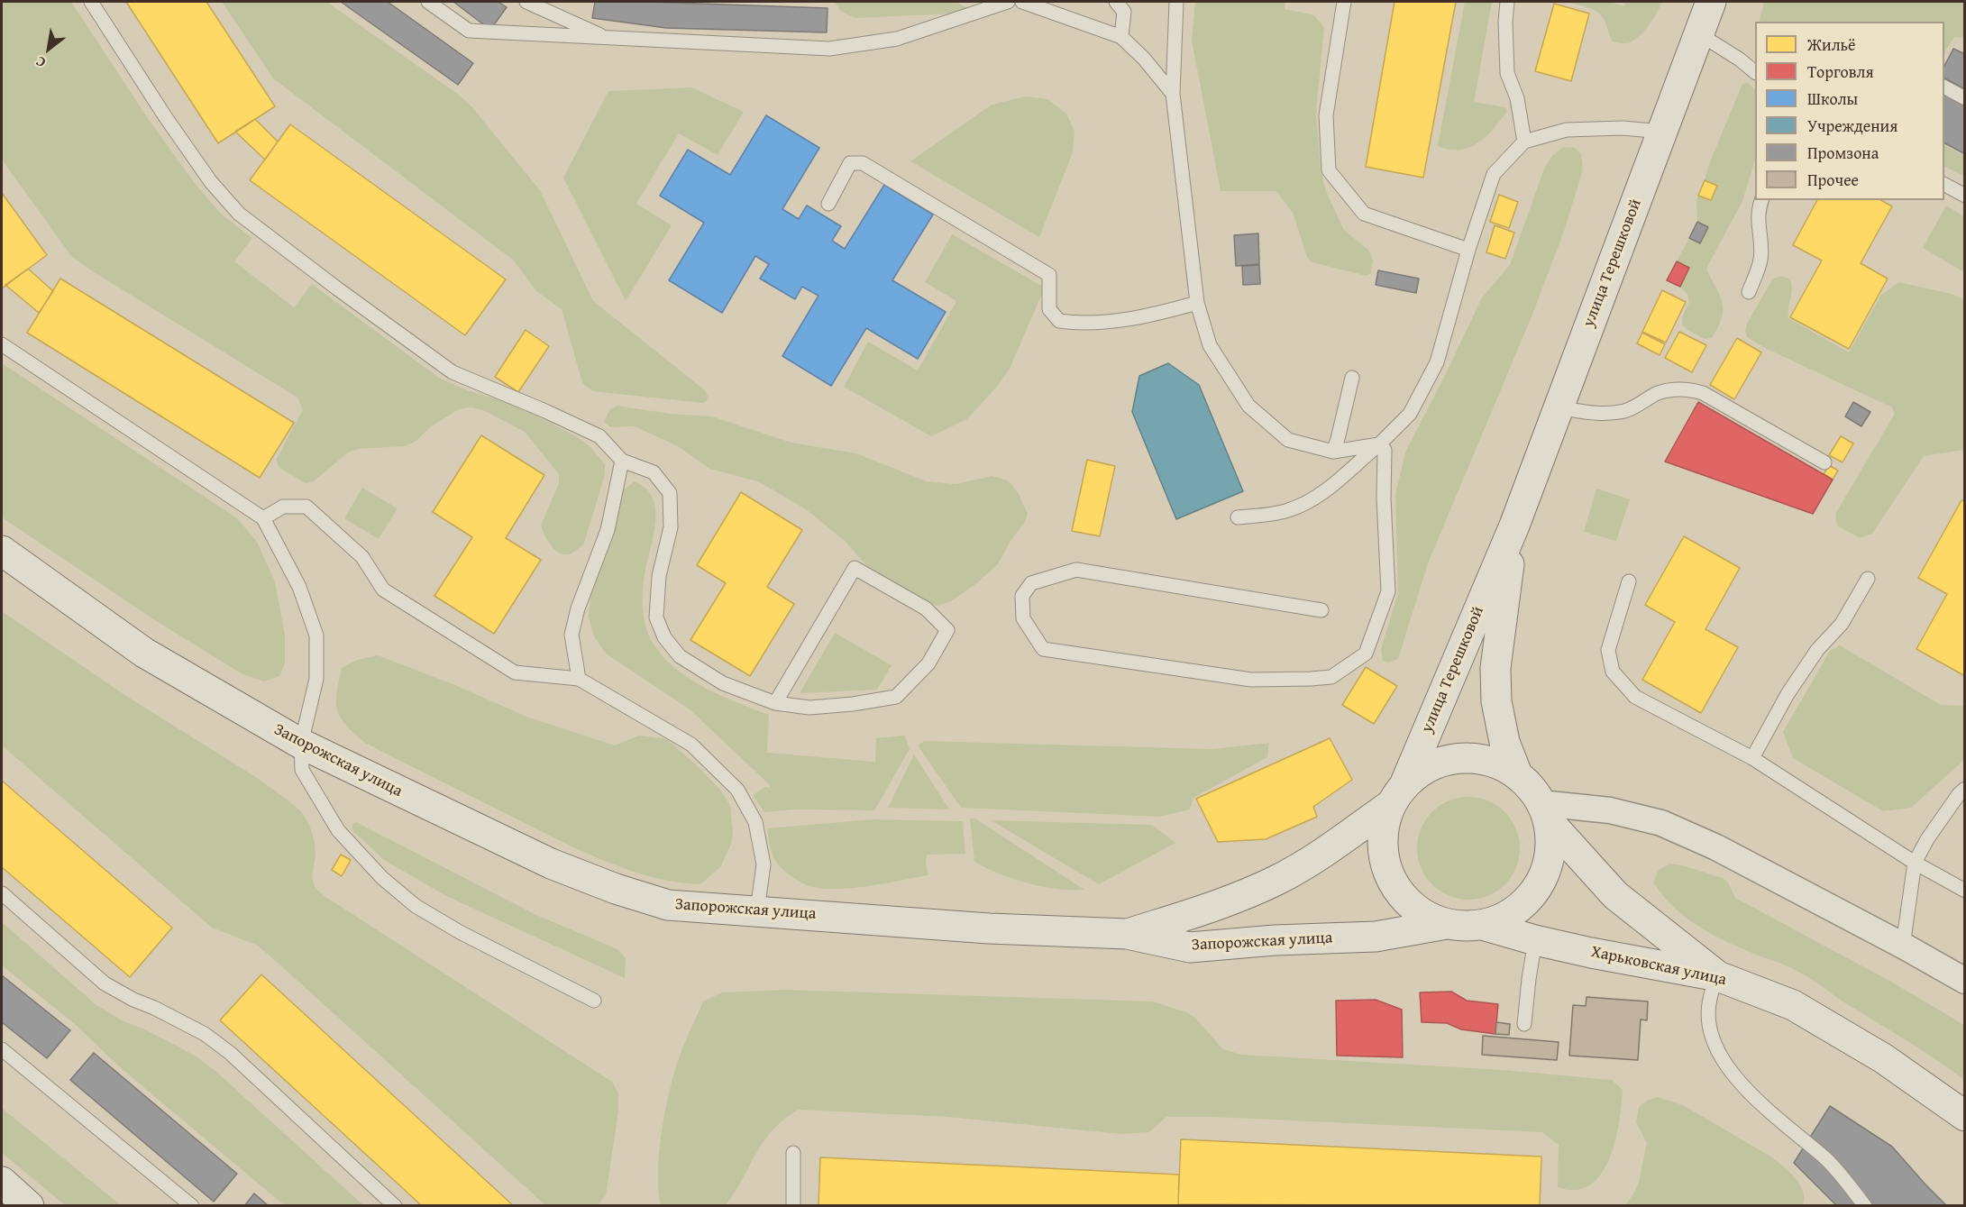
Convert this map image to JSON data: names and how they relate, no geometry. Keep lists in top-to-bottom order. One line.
{"streets":{"main road":["улица Терешковой","Запорожская улица","Харьковская улица"]},"crossings":[["улица Терешковой","Запорожская улица"],["улица Терешковой","Харьковская улица"],["Запорожская улица","Харьковская улица"]],"legend":["Жильё","Торговля","Школы","Учреждения","Промзона","Прочее"],"north":"bottom left"}
